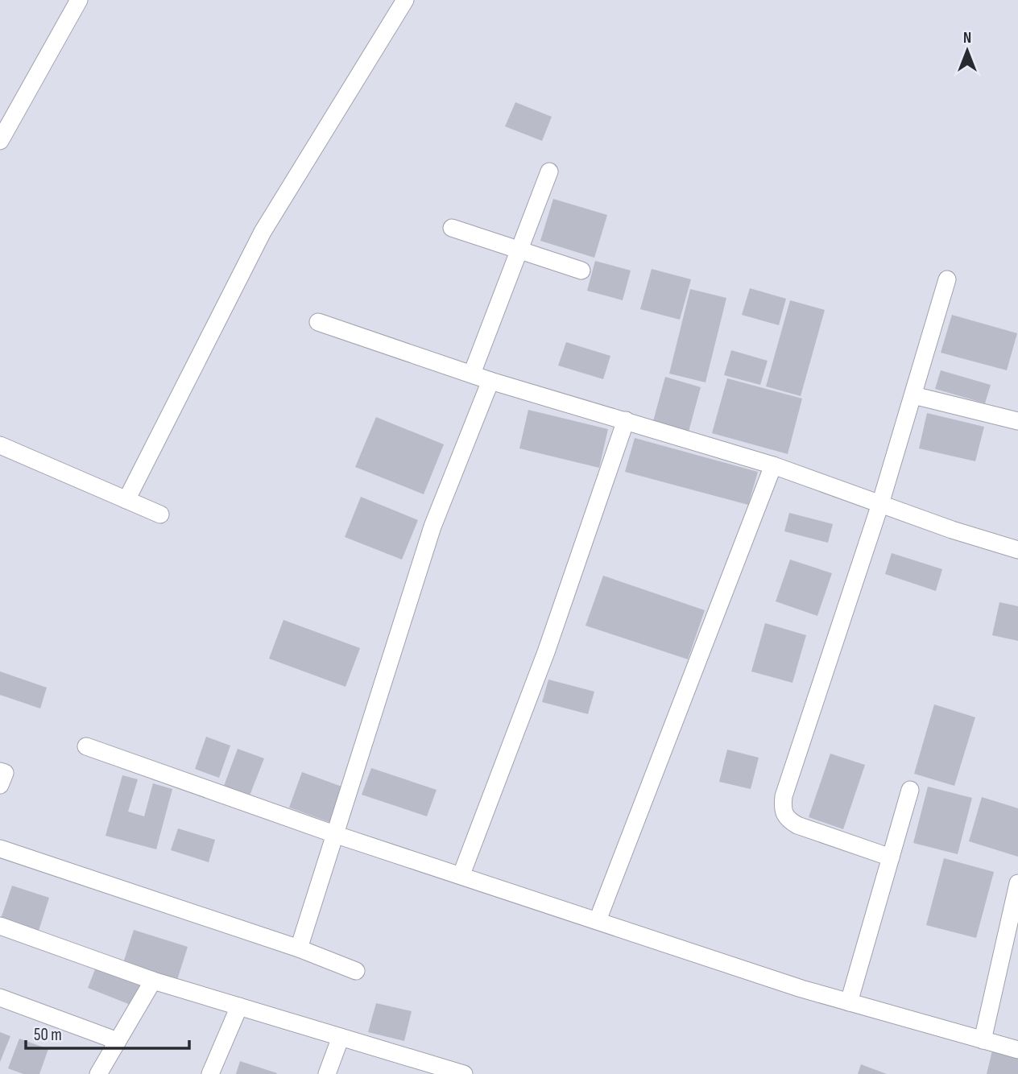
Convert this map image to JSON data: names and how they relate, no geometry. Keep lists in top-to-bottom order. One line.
{"scale_bar":"50 m","north":"top"}
